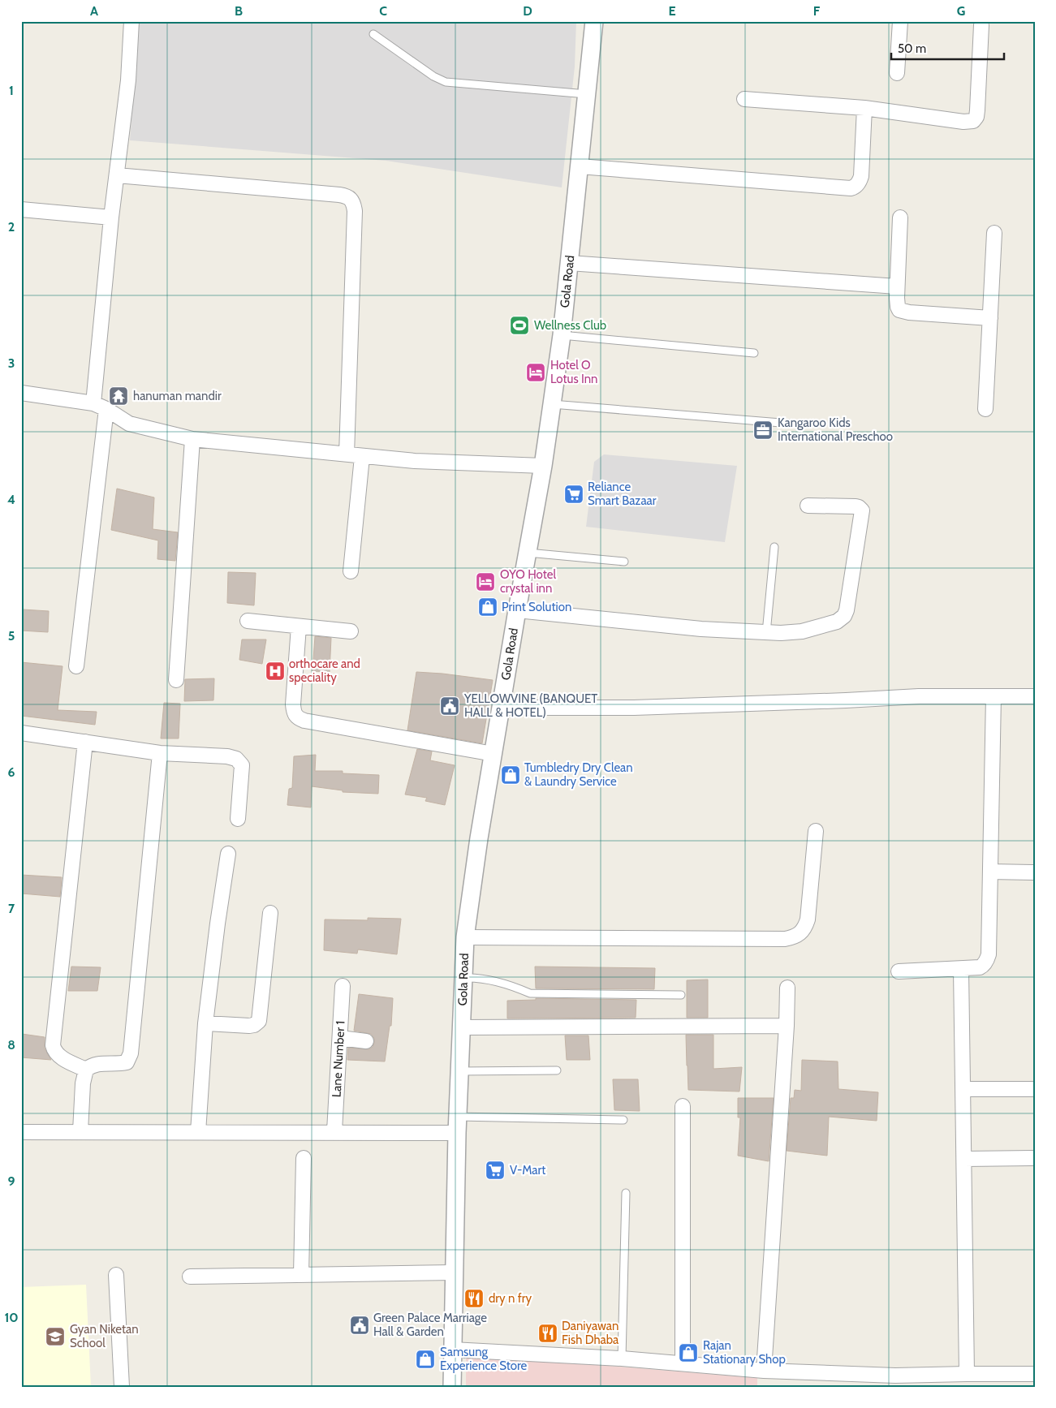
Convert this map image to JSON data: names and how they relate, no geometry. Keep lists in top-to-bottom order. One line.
{"streets":{"street":["Gola Road","Lane Number 1"]},"places":{"sports":["Wellness Club"],"hotel":["Hotel O Lotus Inn","OYO Hotel crystal inn"],"temple":["hanuman mandir"],"office":["Kangaroo Kids International Preschoo"],"supermarket":["Reliance Smart Bazaar","V-Mart"],"shop":["Print Solution","Tumbledry Dry Clean & Laundry Service","Rajan Stationary Shop","Samsung Experience Store"],"hospital":["orthocare and speciality"],"public building":["YELLOWVINE (BANQUET HALL & HOTEL)","Green Palace Marriage Hall & Garden"],"restaurant":["dry n fry","Daniyawan Fish Dhaba"],"school or university":["Gyan Niketan School"]},"scale_bar":"50 m","grid":{"columns":["A","B","C","D","E","F","G"],"rows":["1","2","3","4","5","6","7","8","9","10"]}}
